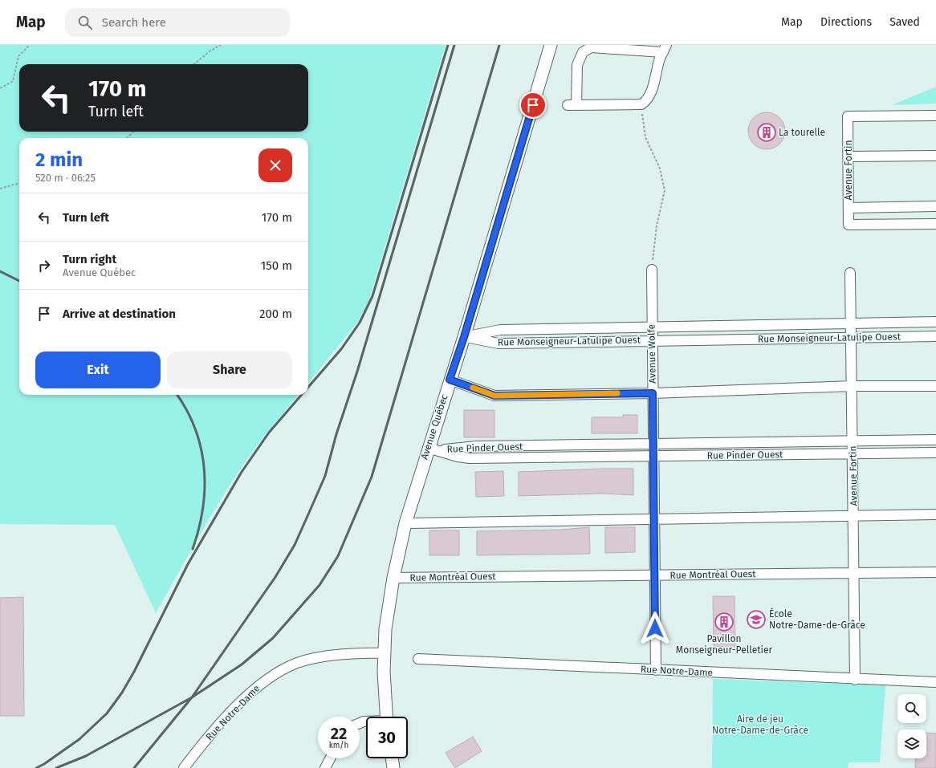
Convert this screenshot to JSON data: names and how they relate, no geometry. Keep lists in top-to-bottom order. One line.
{"streets":{"main road":["Avenue Québec"],"street":["Avenue Fortin","Rue Monseigneur-Latulipe Ouest","Avenue Wolfe","Rue Pinder Ouest","Rue Montréal Ouest","Rue Notre-Dame"]},"crossings":[["Avenue Fortin","Rue Monseigneur-Latulipe Ouest"],["Avenue Fortin","Rue Pinder Ouest"],["Avenue Fortin","Rue Montréal Ouest"],["Avenue Fortin","Rue Notre-Dame"],["Rue Monseigneur-Latulipe Ouest","Avenue Wolfe"],["Rue Monseigneur-Latulipe Ouest","Avenue Québec"],["Avenue Wolfe","Rue Pinder Ouest"],["Avenue Wolfe","Rue Montréal Ouest"],["Avenue Wolfe","Rue Notre-Dame"],["Avenue Québec","Rue Pinder Ouest"],["Avenue Québec","Rue Montréal Ouest"],["Avenue Québec","Rue Notre-Dame"]],"parks":["Aire de jeu Notre-Dame-de-Grâce"],"places":{"building":["La tourelle","Pavillon Monseigneur-Pelletier"],"school or university":["École Notre-Dame-de-Grâce"]},"page":{"header":"Map","search":"Search here","nav":["Map","Directions","Saved"],"turn":["170 m","Turn left"],"heading":["2 min","520 m · 06:25"],"list":[{"name":"Turn left","value":"170 m"},{"name":"Turn right","note":"Avenue Québec","value":"150 m"},{"name":"Arrive at destination","value":"200 m"}],"buttons":["Exit","Share"],"speed":"22 km/h","limit":"30"}}
